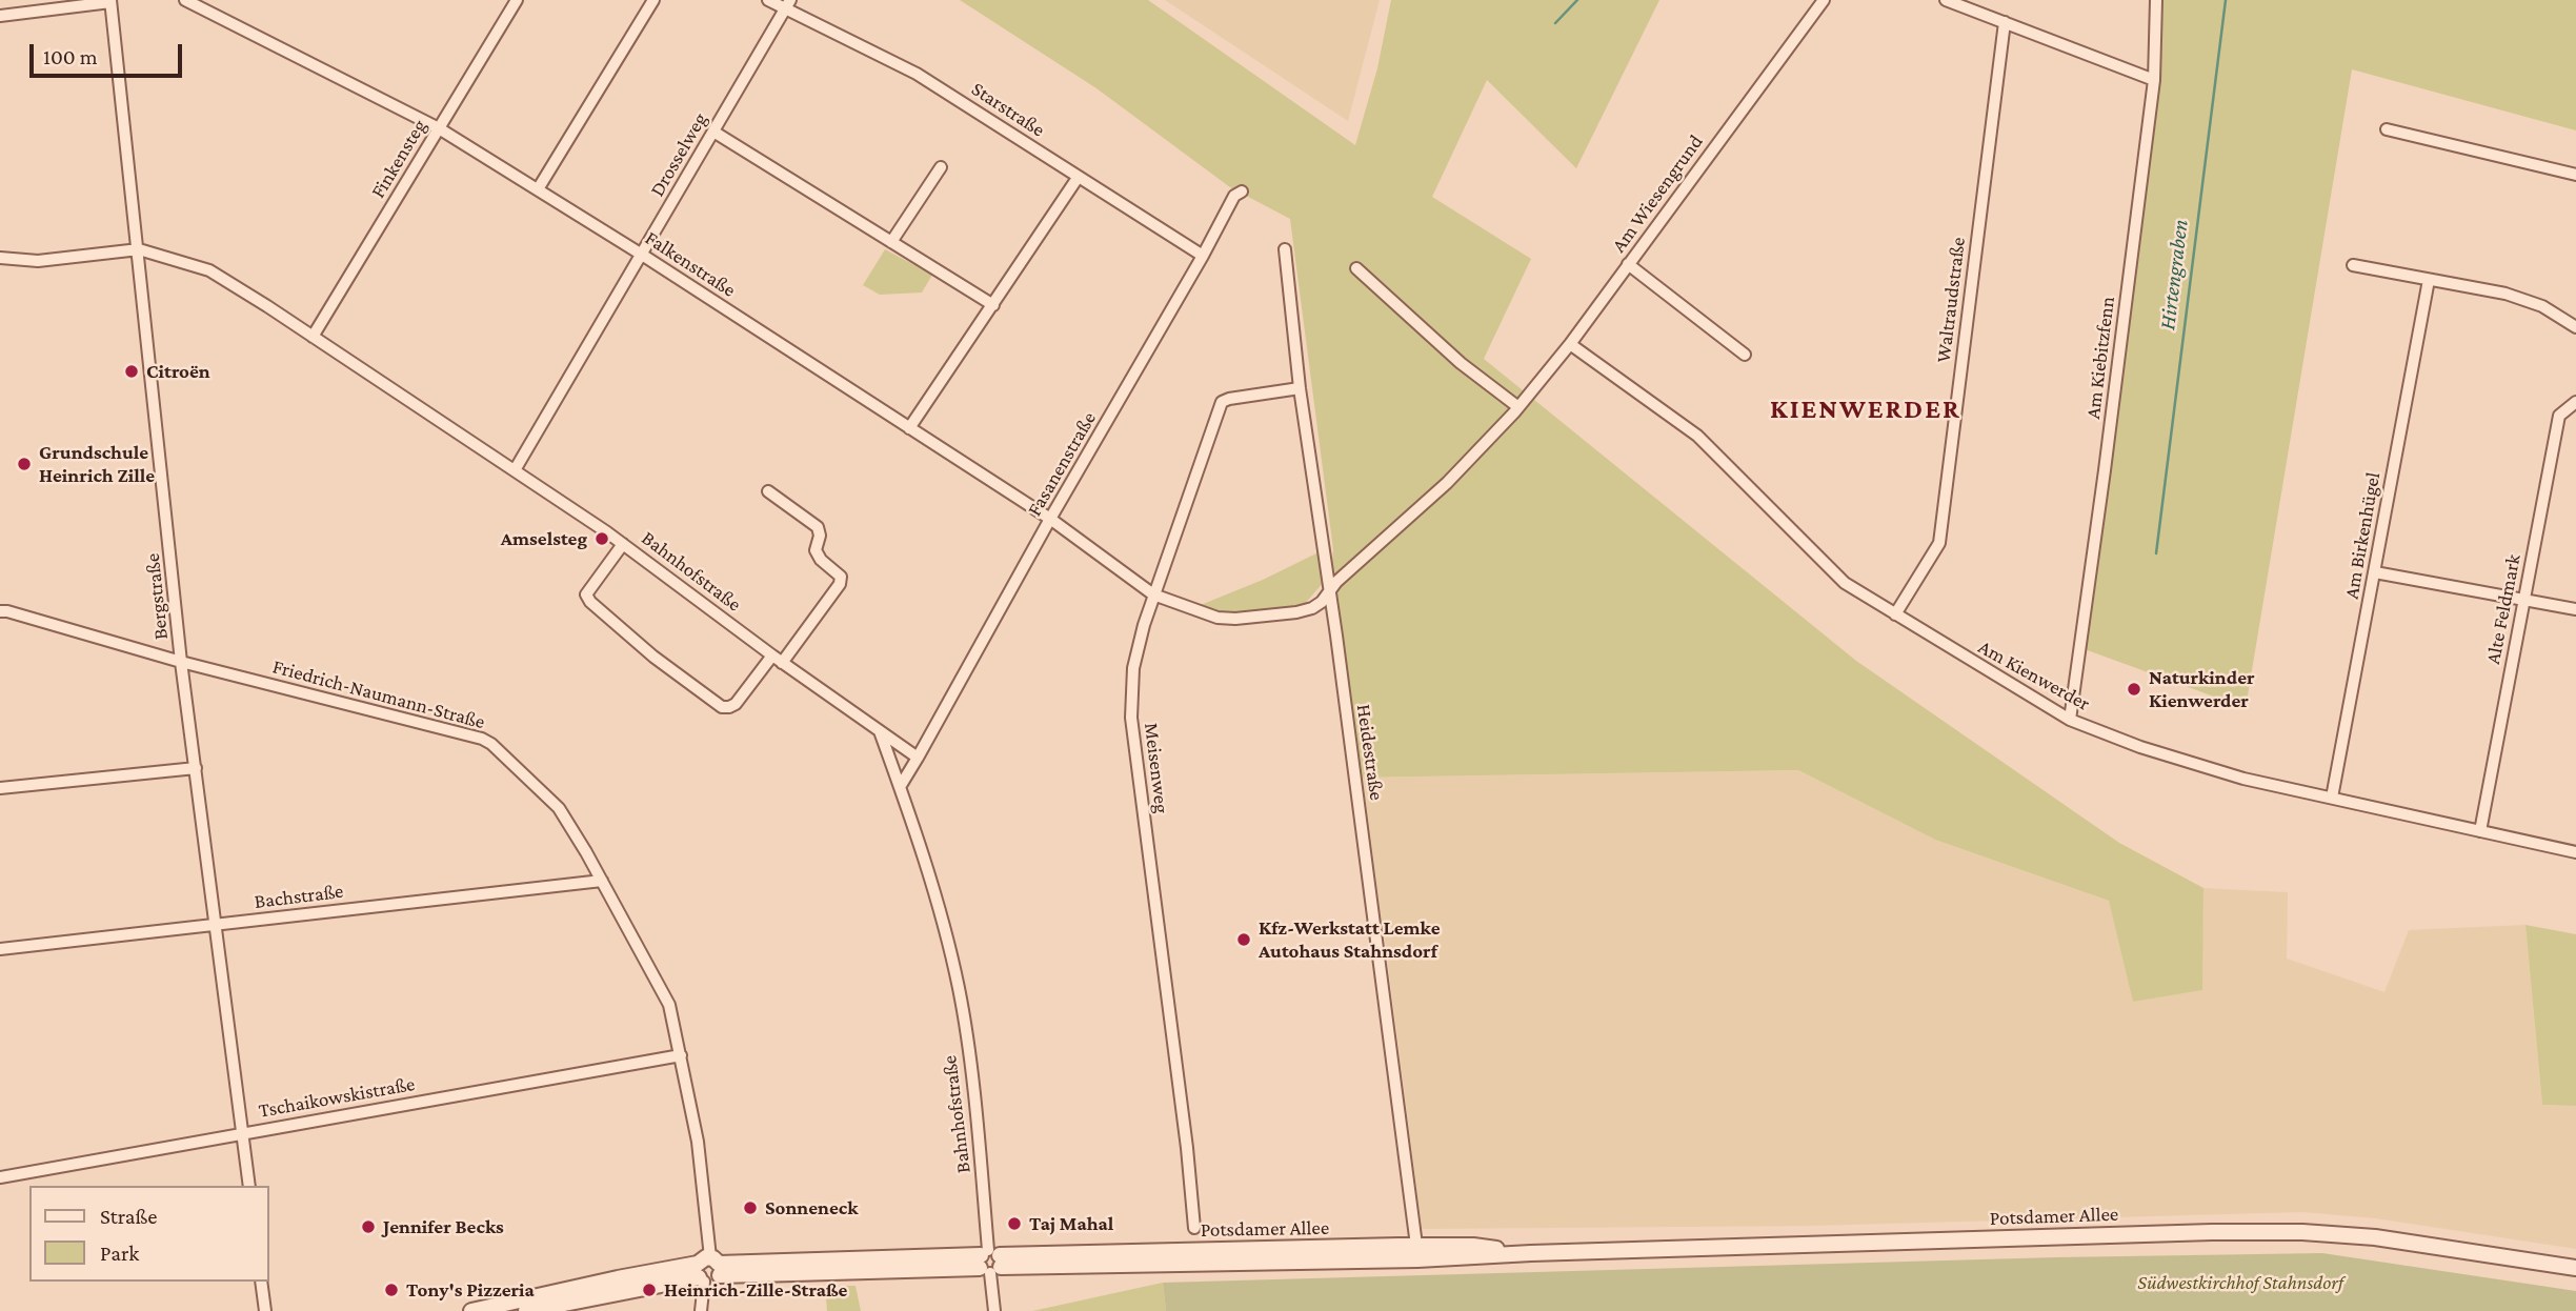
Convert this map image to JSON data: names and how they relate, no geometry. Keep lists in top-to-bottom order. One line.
{"streets":{"street":["Starstraße","Drosselweg","Finkensteg","Am Wiesengrund","Falkenstraße","Waltraudstraße","Am Kiebitzfenn","Fasanenstraße","Am Birkenhügel","Bahnhofstraße","Bergstraße","Alte Feldmark","Am Kienwerder","Friedrich-Naumann-Straße","Heidestraße","Meisenweg","Bachstraße","Tschaikowskistraße","Potsdamer Allee"]},"crossings":[["Starstraße","Drosselweg"],["Starstraße","Fasanenstraße"],["Drosselweg","Falkenstraße"],["Drosselweg","Bahnhofstraße"],["Finkensteg","Falkenstraße"],["Finkensteg","Bahnhofstraße"],["Am Wiesengrund","Falkenstraße"],["Am Wiesengrund","Am Kienwerder"],["Am Wiesengrund","Heidestraße"],["Falkenstraße","Fasanenstraße"],["Falkenstraße","Heidestraße"],["Falkenstraße","Meisenweg"],["Waltraudstraße","Am Kienwerder"],["Am Kiebitzfenn","Am Kienwerder"],["Fasanenstraße","Bahnhofstraße"],["Am Birkenhügel","Am Kienwerder"],["Bahnhofstraße","Bergstraße"],["Bahnhofstraße","Potsdamer Allee"],["Bergstraße","Friedrich-Naumann-Straße"],["Bergstraße","Bachstraße"],["Bergstraße","Tschaikowskistraße"],["Alte Feldmark","Am Kienwerder"],["Friedrich-Naumann-Straße","Bachstraße"],["Friedrich-Naumann-Straße","Tschaikowskistraße"],["Friedrich-Naumann-Straße","Potsdamer Allee"],["Heidestraße","Meisenweg"],["Heidestraße","Potsdamer Allee"]],"districts":["KIENWERDER"],"water":["Hirtengraben"],"parks":["Südwestkirchhof Stahnsdorf"],"places":["Citroën","Grundschule Heinrich Zille","Amselsteg","Naturkinder Kienwerder","Kfz-Werkstatt Lemke Autohaus Stahnsdorf","Sonneneck","Taj Mahal","Jennifer Becks","Tony's Pizzeria","Heinrich-Zille-Straße"],"legend":["Straße","Park"],"scale_bar":"100 m"}
